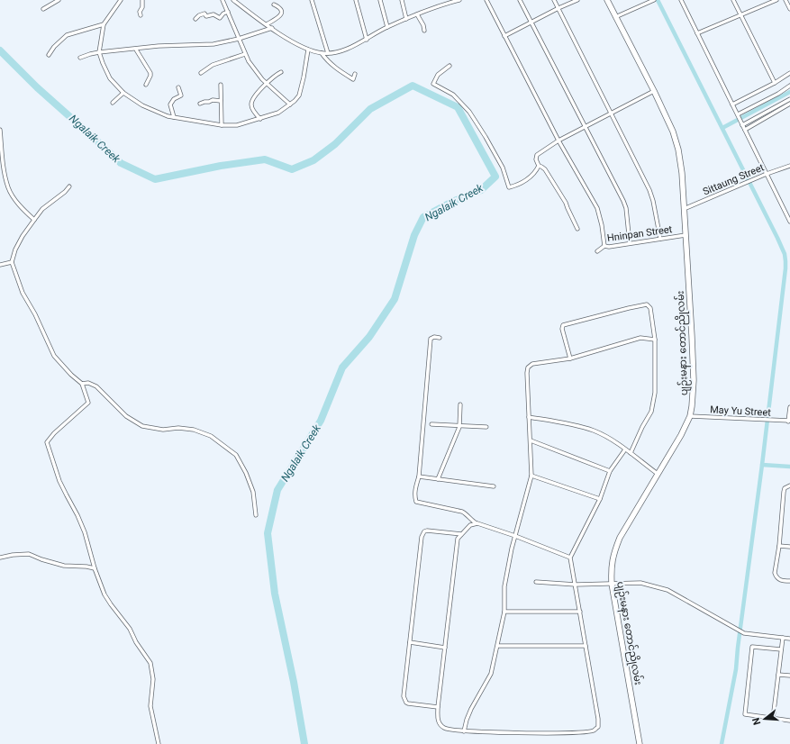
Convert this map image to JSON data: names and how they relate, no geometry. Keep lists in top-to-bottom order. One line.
{"streets":{"main road":["ပျဉ်းမနား တောင်ညိုလမ်း"],"street":["Sittaung Street","Hninpan Street","May Yu Street"]},"crossings":[["Sittaung Street","ပျဉ်းမနား တောင်ညိုလမ်း"],["Hninpan Street","ပျဉ်းမနား တောင်ညိုလမ်း"],["ပျဉ်းမနား တောင်ညိုလမ်း","May Yu Street"]],"water":["Ngalaik Creek"],"north":"left"}
